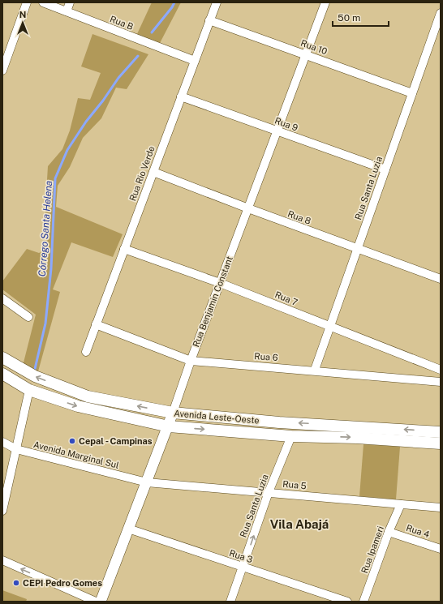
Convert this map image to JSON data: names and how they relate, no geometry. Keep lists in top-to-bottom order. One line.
{"streets":{"main road":["Avenida Leste-Oeste"],"street":["Rua B","Rua 10","Rua 9","Rua Rio Verde","Rua Santa Luzia","Rua 8","Rua 7","Rua Benjamin Constant","Rua 6","Avenida Marginal Sul","Rua 5","Rua 4","Rua Ipameri","Rua 3"]},"crossings":[["Rua B","Rua Rio Verde"],["Rua 10","Rua Rio Verde"],["Rua 10","Rua Santa Luzia"],["Rua 10","Rua Benjamin Constant"],["Rua 9","Rua Rio Verde"],["Rua 9","Rua Santa Luzia"],["Rua 9","Rua Benjamin Constant"],["Rua Rio Verde","Rua 8"],["Rua Rio Verde","Rua 7"],["Rua Rio Verde","Rua 6"],["Rua Santa Luzia","Rua 8"],["Rua Santa Luzia","Rua 7"],["Rua Santa Luzia","Rua 6"],["Rua Santa Luzia","Avenida Leste-Oeste"],["Rua Santa Luzia","Rua 5"],["Rua Santa Luzia","Rua 3"],["Rua 8","Rua Benjamin Constant"],["Rua 7","Rua Benjamin Constant"],["Rua Benjamin Constant","Rua 6"],["Rua Benjamin Constant","Avenida Leste-Oeste"],["Rua Benjamin Constant","Avenida Marginal Sul"],["Rua Benjamin Constant","Rua 5"],["Rua Benjamin Constant","Rua 3"],["Avenida Marginal Sul","Rua 5"],["Rua 5","Rua Ipameri"],["Rua 4","Rua Ipameri"]],"districts":["Vila Abajá"],"water":["Córrego Santa Helena"],"places":["Cepal - Campinas","CEPI Pedro Gomes"],"scale_bar":"50 m","north":"top"}
